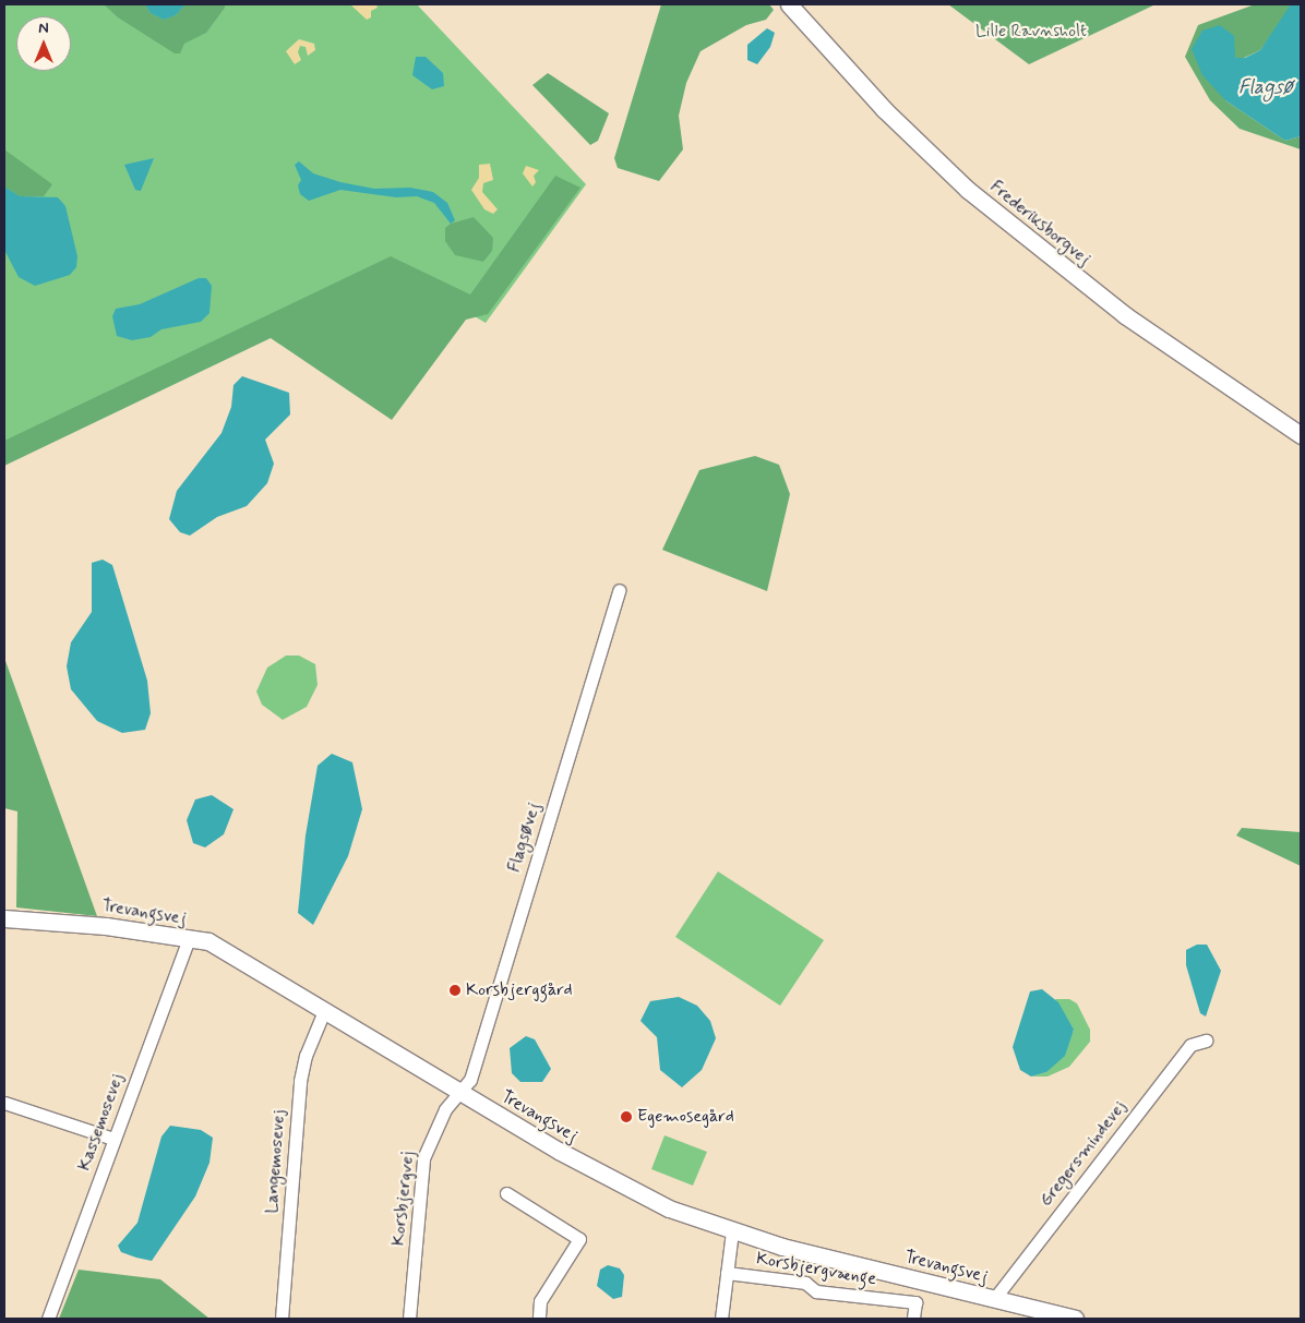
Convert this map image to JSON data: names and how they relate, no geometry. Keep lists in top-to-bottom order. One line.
{"streets":{"street":["Frederiksborgvej","Flagsøvej","Trevangsvej","Kassemosevej","Gregersmindevej","Langemosevej","Korsbjergvej","Korsbjergvænge"]},"crossings":[["Flagsøvej","Trevangsvej"],["Flagsøvej","Korsbjergvej"],["Trevangsvej","Kassemosevej"],["Trevangsvej","Gregersmindevej"],["Trevangsvej","Langemosevej"],["Trevangsvej","Korsbjergvej"]],"water":["Flagsø"],"parks":["Lille Ravnsholt"],"places":["Korsbjerggård","Egemosegård"],"north":"top"}
